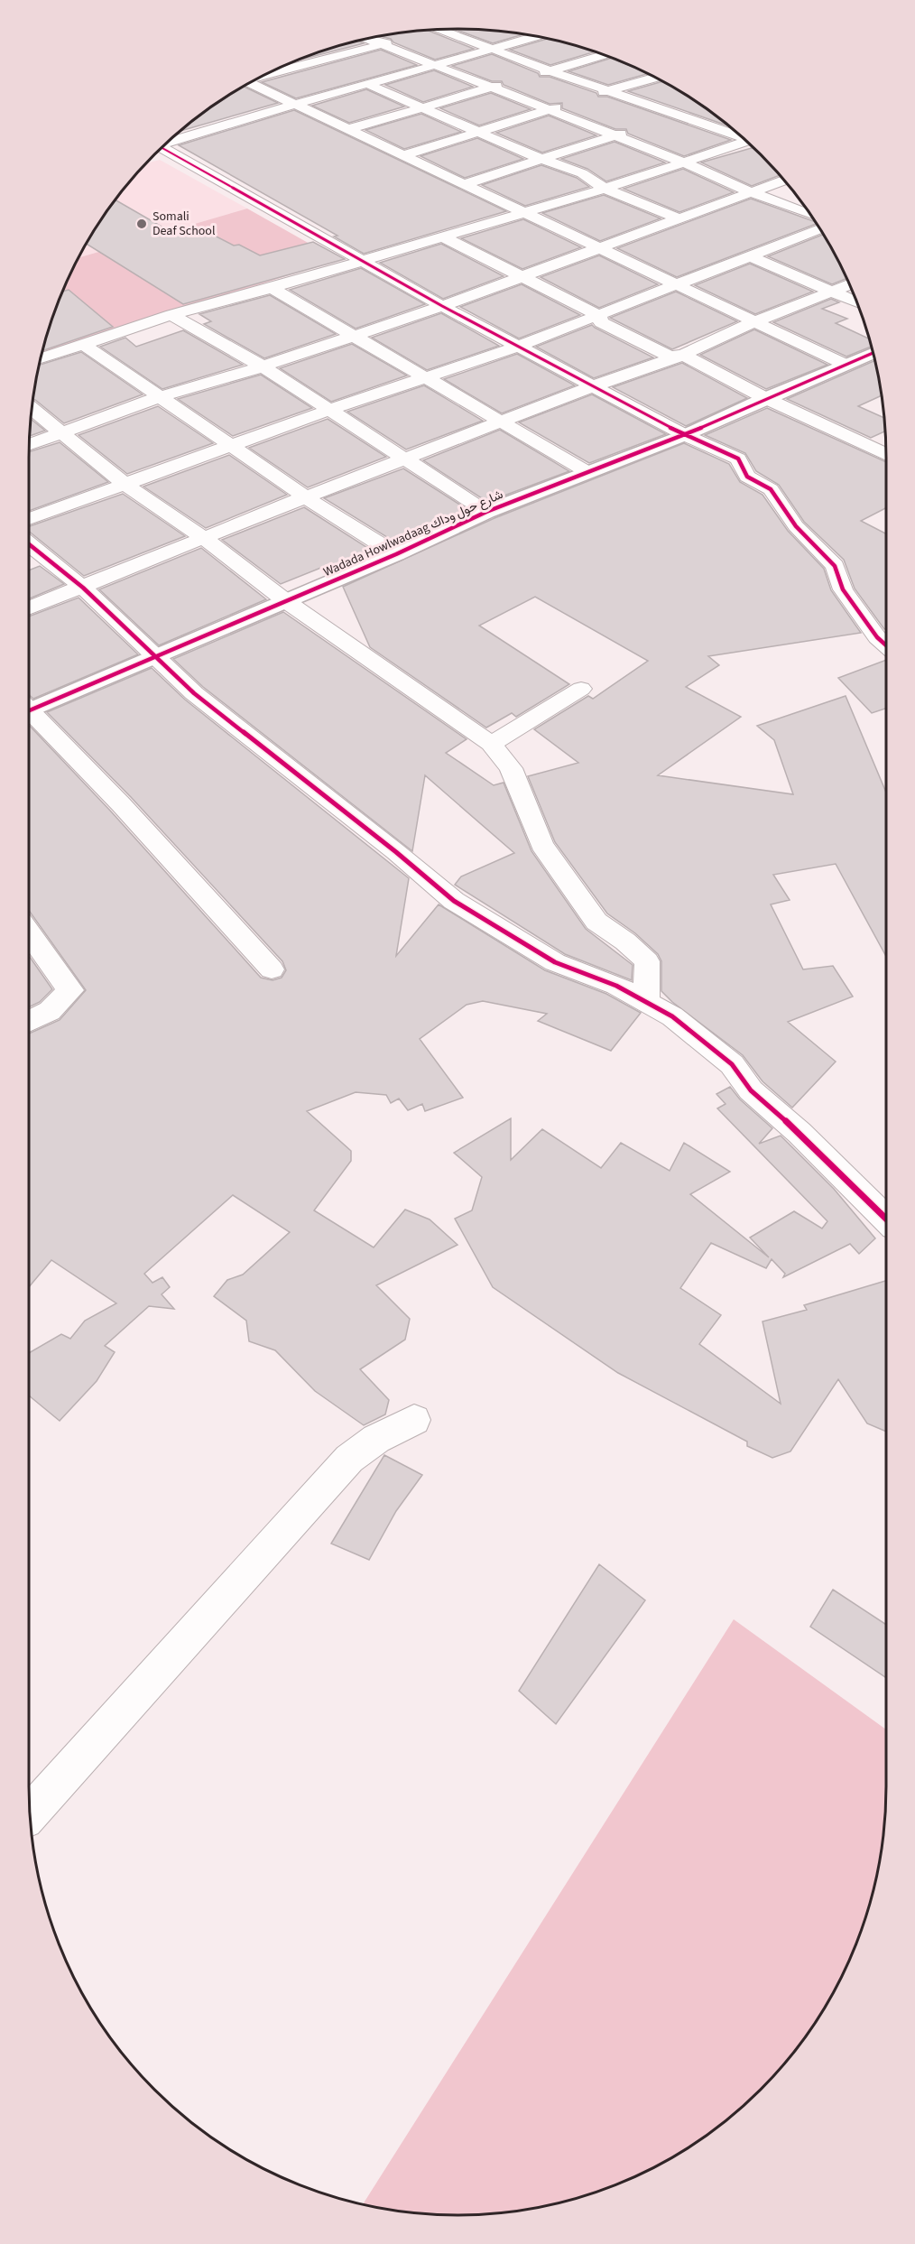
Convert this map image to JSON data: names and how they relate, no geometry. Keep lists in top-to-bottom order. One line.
{"streets":{"street":["Wadada Howlwadaag شارع حول وداك"]},"places":["Somali Deaf School"]}
